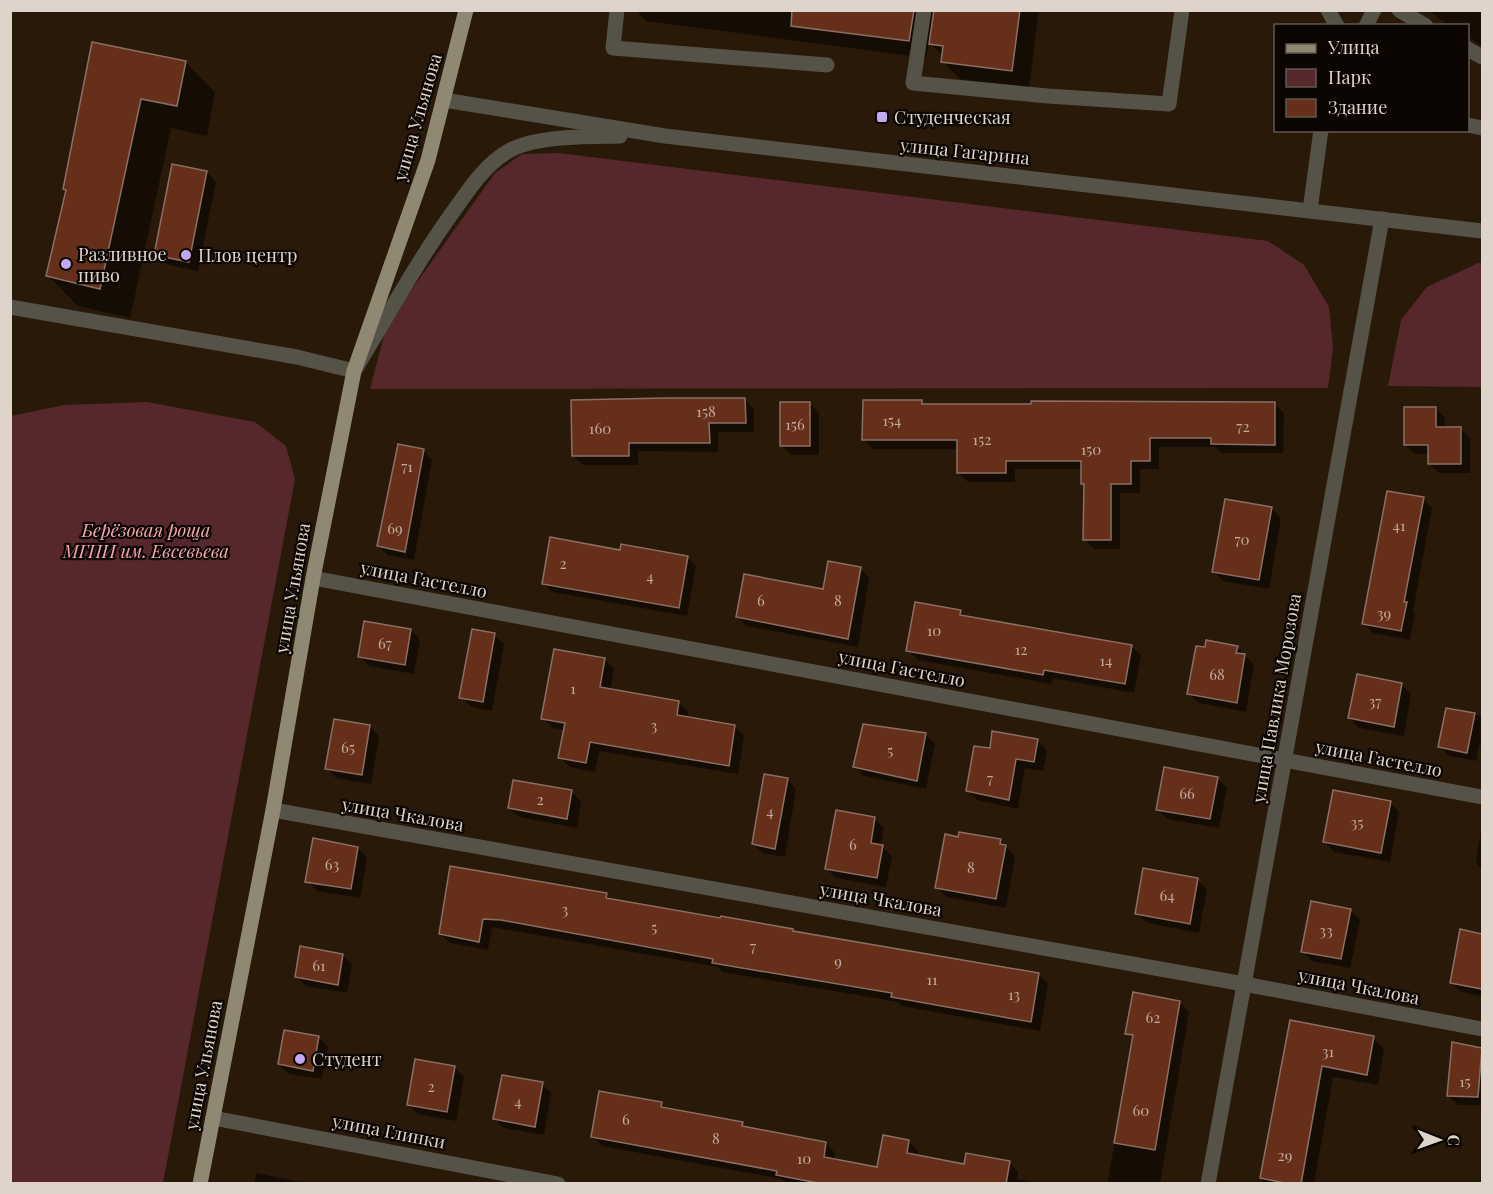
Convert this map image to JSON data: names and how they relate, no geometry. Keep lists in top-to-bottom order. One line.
{"streets":{"main road":["улица Ульянова"],"street":["улица Гагарина","улица Гастелло","улица Павлика Морозова","улица Чкалова","улица Глинки"]},"crossings":[["улица Ульянова","улица Гагарина"],["улица Ульянова","улица Гастелло"],["улица Ульянова","улица Чкалова"],["улица Ульянова","улица Глинки"],["улица Гагарина","улица Павлика Морозова"],["улица Гастелло","улица Павлика Морозова"],["улица Павлика Морозова","улица Чкалова"]],"parks":["Берёзовая роща МГПИ им. Евсевьева"],"places":{"transit":["Студенческая"],"other":["Плов центр","Разливное пиво","Студент"]},"house_numbers":["158","154","156","72","160","152","150","71","41","69","70","2","4","6","8","39","10","67","12","14","68","1","37","3","65","5","7","66","2","4","35","6","63","8","64","3","5","33","7","9","61","11","13","62","31","15","2","4","60","6","8","29","10"],"legend":["Улица","Парк","Здание"],"north":"right"}
